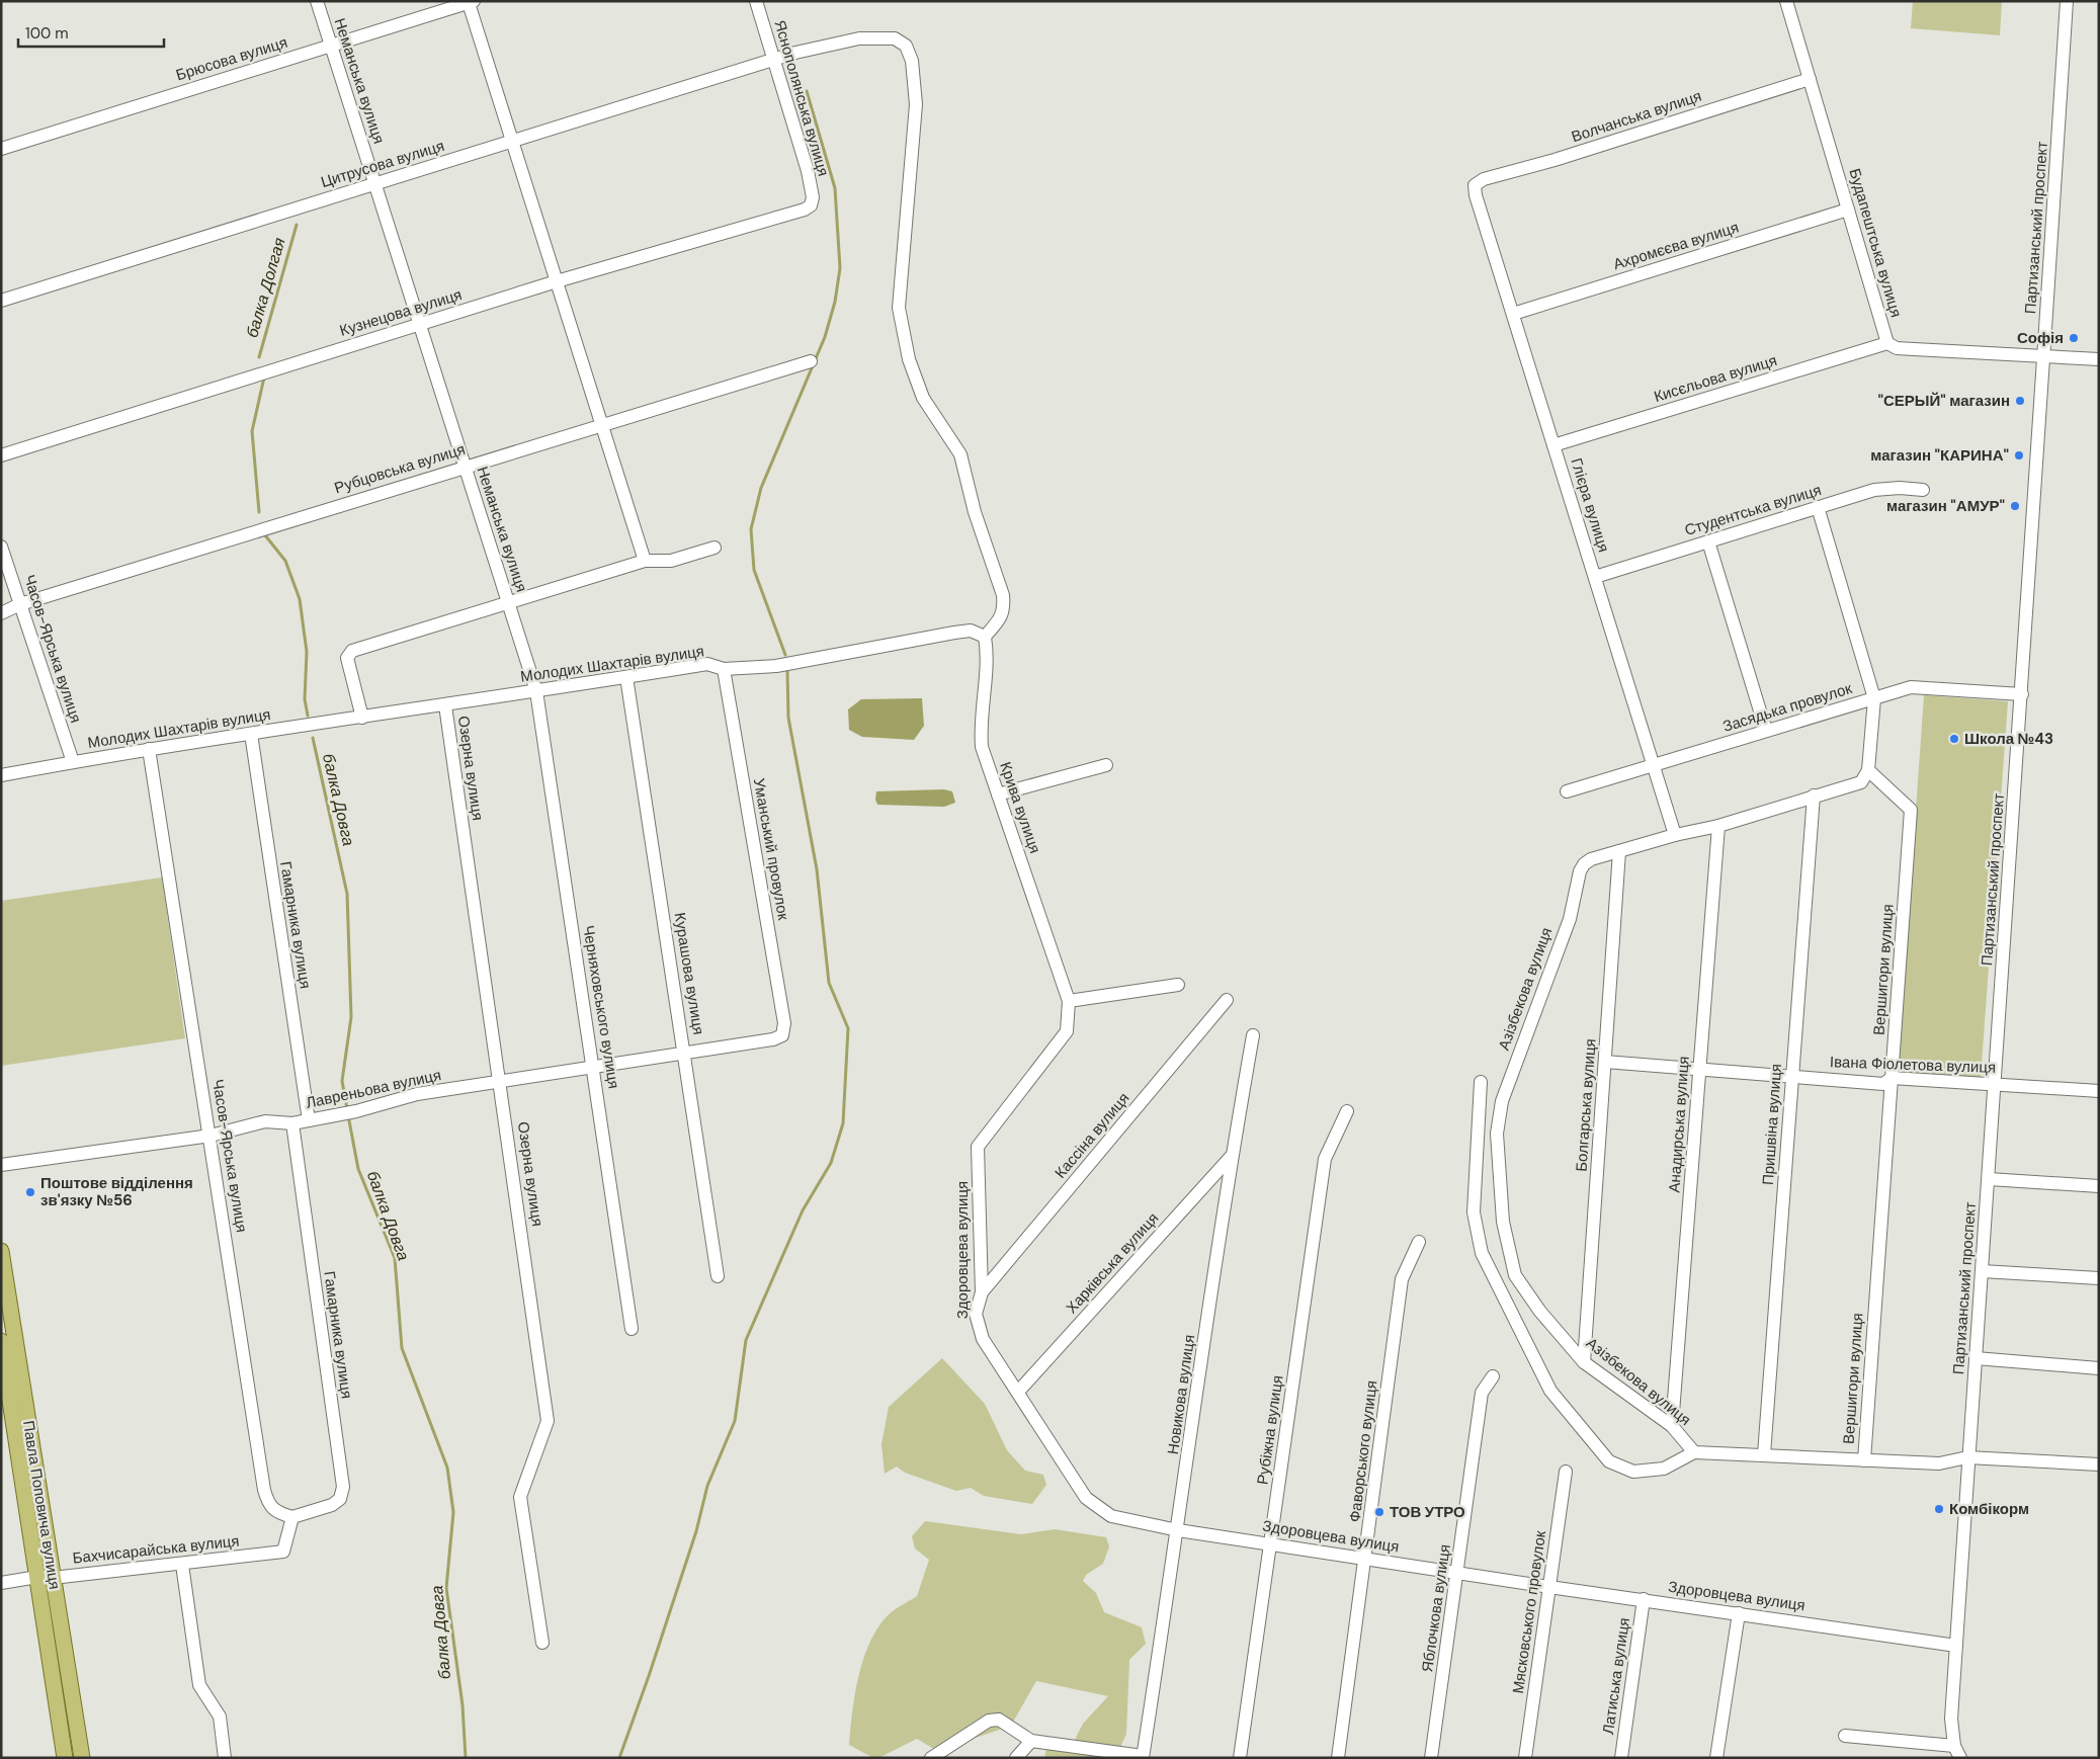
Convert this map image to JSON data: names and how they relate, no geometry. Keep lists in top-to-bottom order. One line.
{"streets":{"main road":["Павла Поповича вулиця"],"street":["Брюсова вулиця","Неманська вулиця","Яснополянська вулиця","Волчанська вулиця","Цитрусова вулиця","Партизанський проспект","Будапештська вулиця","Ахромєєва вулиця","Кузнецова вулиця","Кисєльова вулиця","Рубцовська вулиця","Глієра вулиця","Студентська вулиця","Часов-Ярська вулиця","Молодих Шахтарів вулиця","Засядька провулок","Озерна вулиця","Крива вулиця","Уманський провулок","Гамарника вулиця","Вершигори вулиця","Курашова вулиця","Азізбекова вулиця","Черняховського вулиця","Івана Фіолетова вулиця","Лавреньова вулиця","Болгарська вулиця","Анадирська вулиця","Пришвіна вулиця","Кассіна вулиця","Здоровцева вулиця","Харківська вулиця","Новикова вулиця","Рубіжна вулиця","Фаворського вулиця","Бахчисарайська вулиця","Яблочкова вулиця","Мясковського провулок","Латиська вулиця"]},"crossings":[["Брюсова вулиця","Неманська вулиця"],["Неманська вулиця","Цитрусова вулиця"],["Неманська вулиця","Кузнецова вулиця"],["Неманська вулиця","Рубцовська вулиця"],["Неманська вулиця","Молодих Шахтарів вулиця"],["Неманська вулиця","Черняховського вулиця"],["Яснополянська вулиця","Цитрусова вулиця"],["Яснополянська вулиця","Кузнецова вулиця"],["Волчанська вулиця","Будапештська вулиця"],["Волчанська вулиця","Глієра вулиця"],["Цитрусова вулиця","Молодих Шахтарів вулиця"],["Цитрусова вулиця","Крива вулиця"],["Партизанський проспект","Засядька провулок"],["Партизанський проспект","Івана Фіолетова вулиця"],["Партизанський проспект","Здоровцева вулиця"],["Будапештська вулиця","Ахромєєва вулиця"],["Будапештська вулиця","Кисєльова вулиця"],["Ахромєєва вулиця","Глієра вулиця"],["Кисєльова вулиця","Глієра вулиця"],["Рубцовська вулиця","Часов-Ярська вулиця"],["Глієра вулиця","Студентська вулиця"],["Глієра вулиця","Засядька провулок"],["Часов-Ярська вулиця","Молодих Шахтарів вулиця"],["Часов-Ярська вулиця","Гамарника вулиця"],["Часов-Ярська вулиця","Лавреньова вулиця"],["Часов-Ярська вулиця","Бахчисарайська вулиця"],["Молодих Шахтарів вулиця","Озерна вулиця"],["Молодих Шахтарів вулиця","Крива вулиця"],["Молодих Шахтарів вулиця","Уманський провулок"],["Молодих Шахтарів вулиця","Гамарника вулиця"],["Молодих Шахтарів вулиця","Курашова вулиця"],["Молодих Шахтарів вулиця","Черняховського вулиця"],["Озерна вулиця","Лавреньова вулиця"],["Крива вулиця","Здоровцева вулиця"],["Уманський провулок","Лавреньова вулиця"],["Гамарника вулиця","Лавреньова вулиця"],["Гамарника вулиця","Бахчисарайська вулиця"],["Вершигори вулиця","Івана Фіолетова вулиця"],["Курашова вулиця","Лавреньова вулиця"],["Азізбекова вулиця","Болгарська вулиця"],["Азізбекова вулиця","Анадирська вулиця"],["Черняховського вулиця","Лавреньова вулиця"],["Івана Фіолетова вулиця","Болгарська вулиця"],["Івана Фіолетова вулиця","Анадирська вулиця"],["Івана Фіолетова вулиця","Пришвіна вулиця"],["Кассіна вулиця","Здоровцева вулиця"],["Здоровцева вулиця","Харківська вулиця"],["Здоровцева вулиця","Новикова вулиця"],["Здоровцева вулиця","Рубіжна вулиця"],["Здоровцева вулиця","Фаворського вулиця"],["Здоровцева вулиця","Яблочкова вулиця"],["Здоровцева вулиця","Мясковського провулок"],["Здоровцева вулиця","Латиська вулиця"],["Харківська вулиця","Новикова вулиця"],["Павла Поповича вулиця","Бахчисарайська вулиця"]],"water":["балка Долгая","балка Довга"],"places":["Софія","\"СЕРЫЙ\" магазин","магазин \"КАРИНА\"","магазин \"АМУР\"","Школа №43","Поштове відділення зв'язку №56","Комбікорм","ТОВ УТРО"],"scale_bar":"100 m"}
